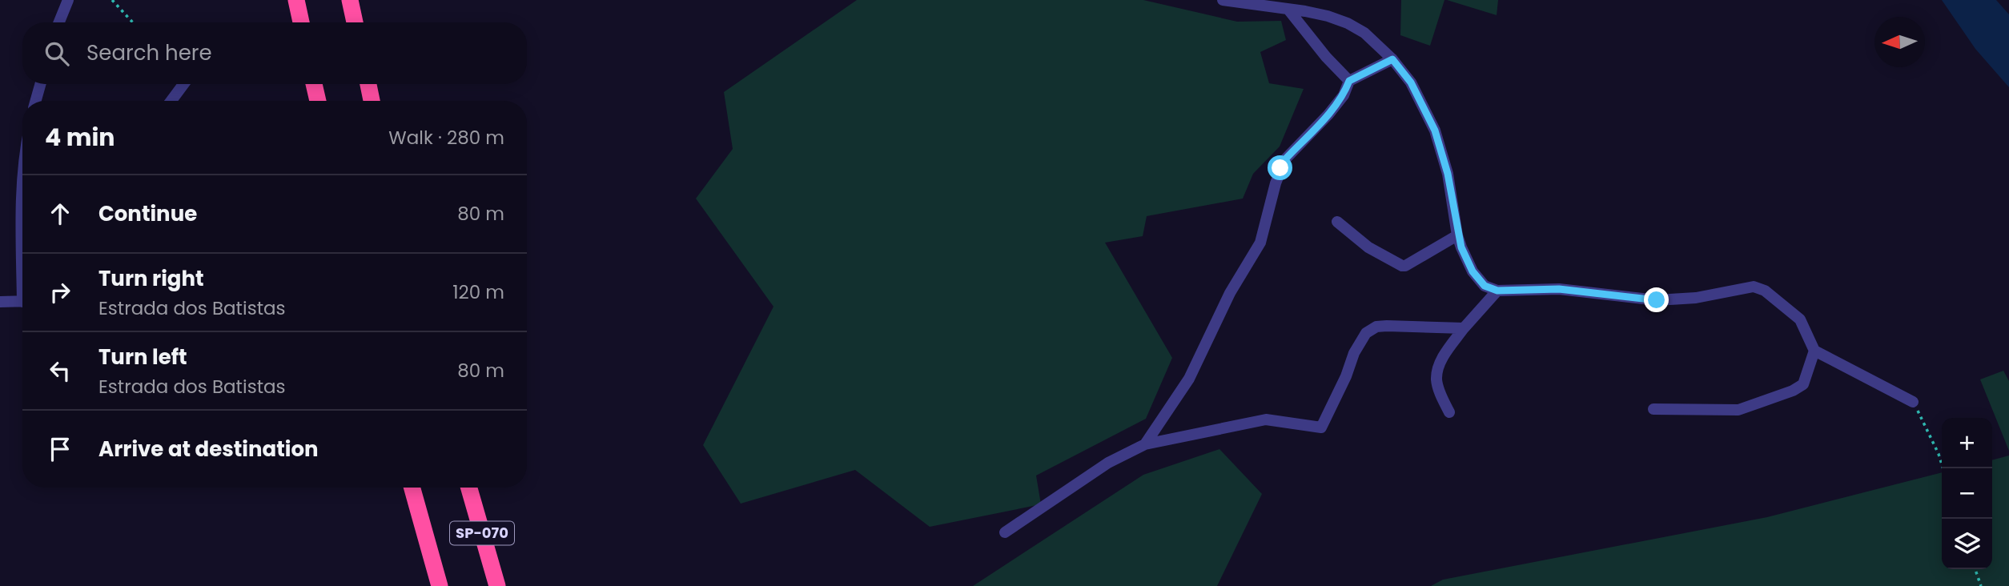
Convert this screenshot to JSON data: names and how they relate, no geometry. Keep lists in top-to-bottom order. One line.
{"streets":{"highway":["SP-070"]},"north":"left","page":{"search":"Search here","heading":["4 min","Walk · 280 m"],"list":[["Continue","80 m"],["Turn right","Estrada dos Batistas","120 m"],["Turn left","Estrada dos Batistas","80 m"],"Arrive at destination"],"map_buttons":["+","−"]}}
